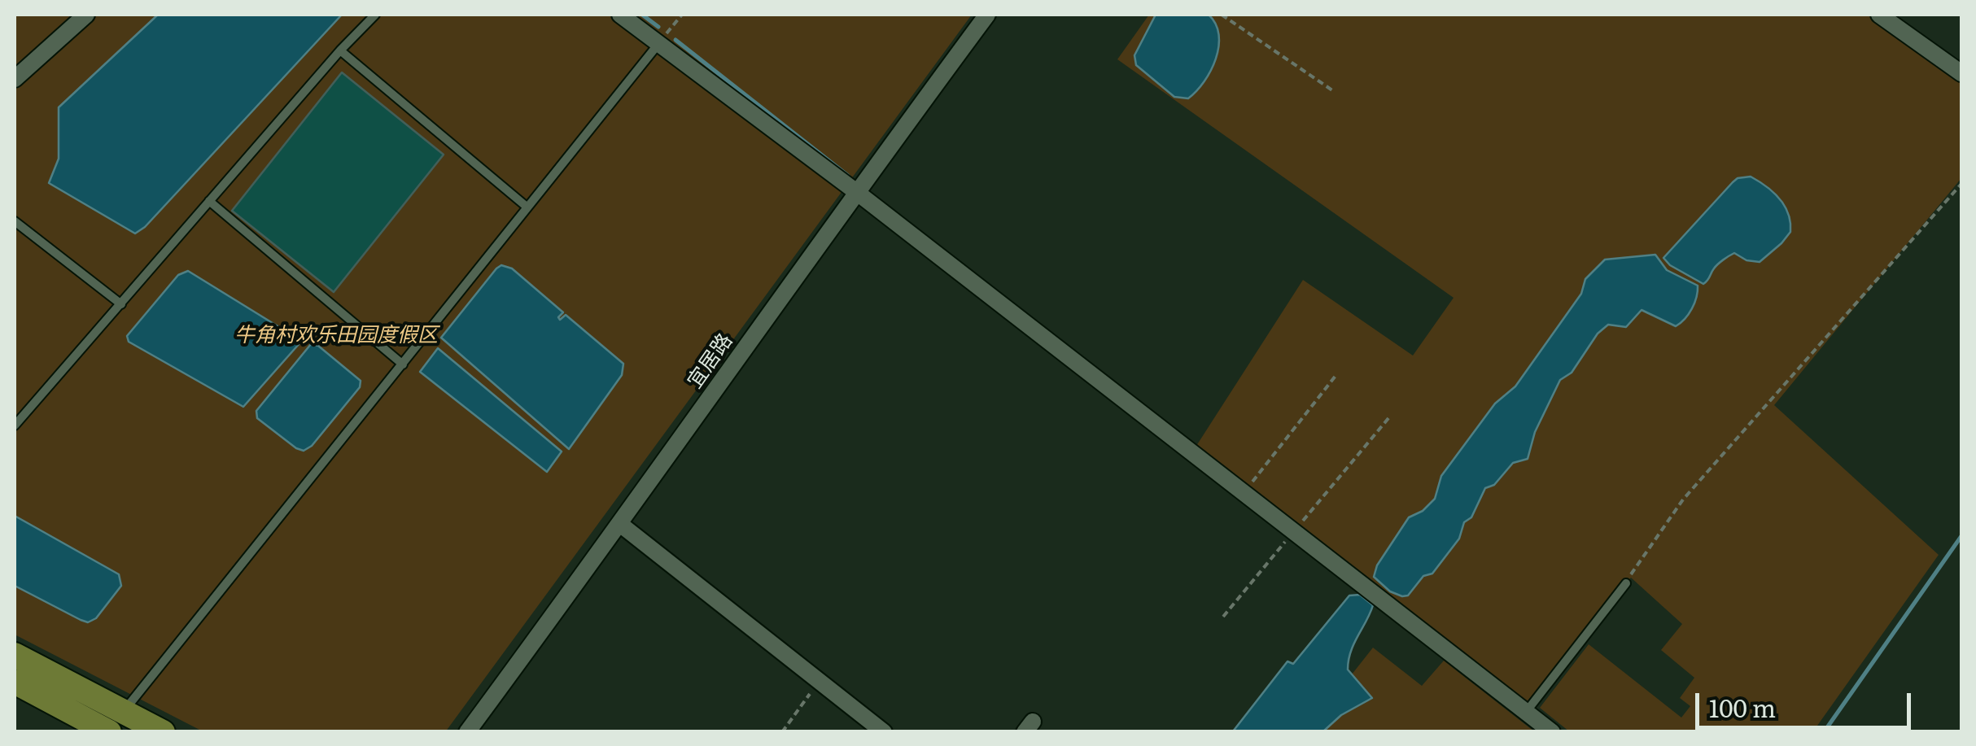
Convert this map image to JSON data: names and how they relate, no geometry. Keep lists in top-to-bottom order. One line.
{"streets":{"street":["宜居路"]},"parks":["牛角村欢乐田园度假区"],"scale_bar":"100 m"}
